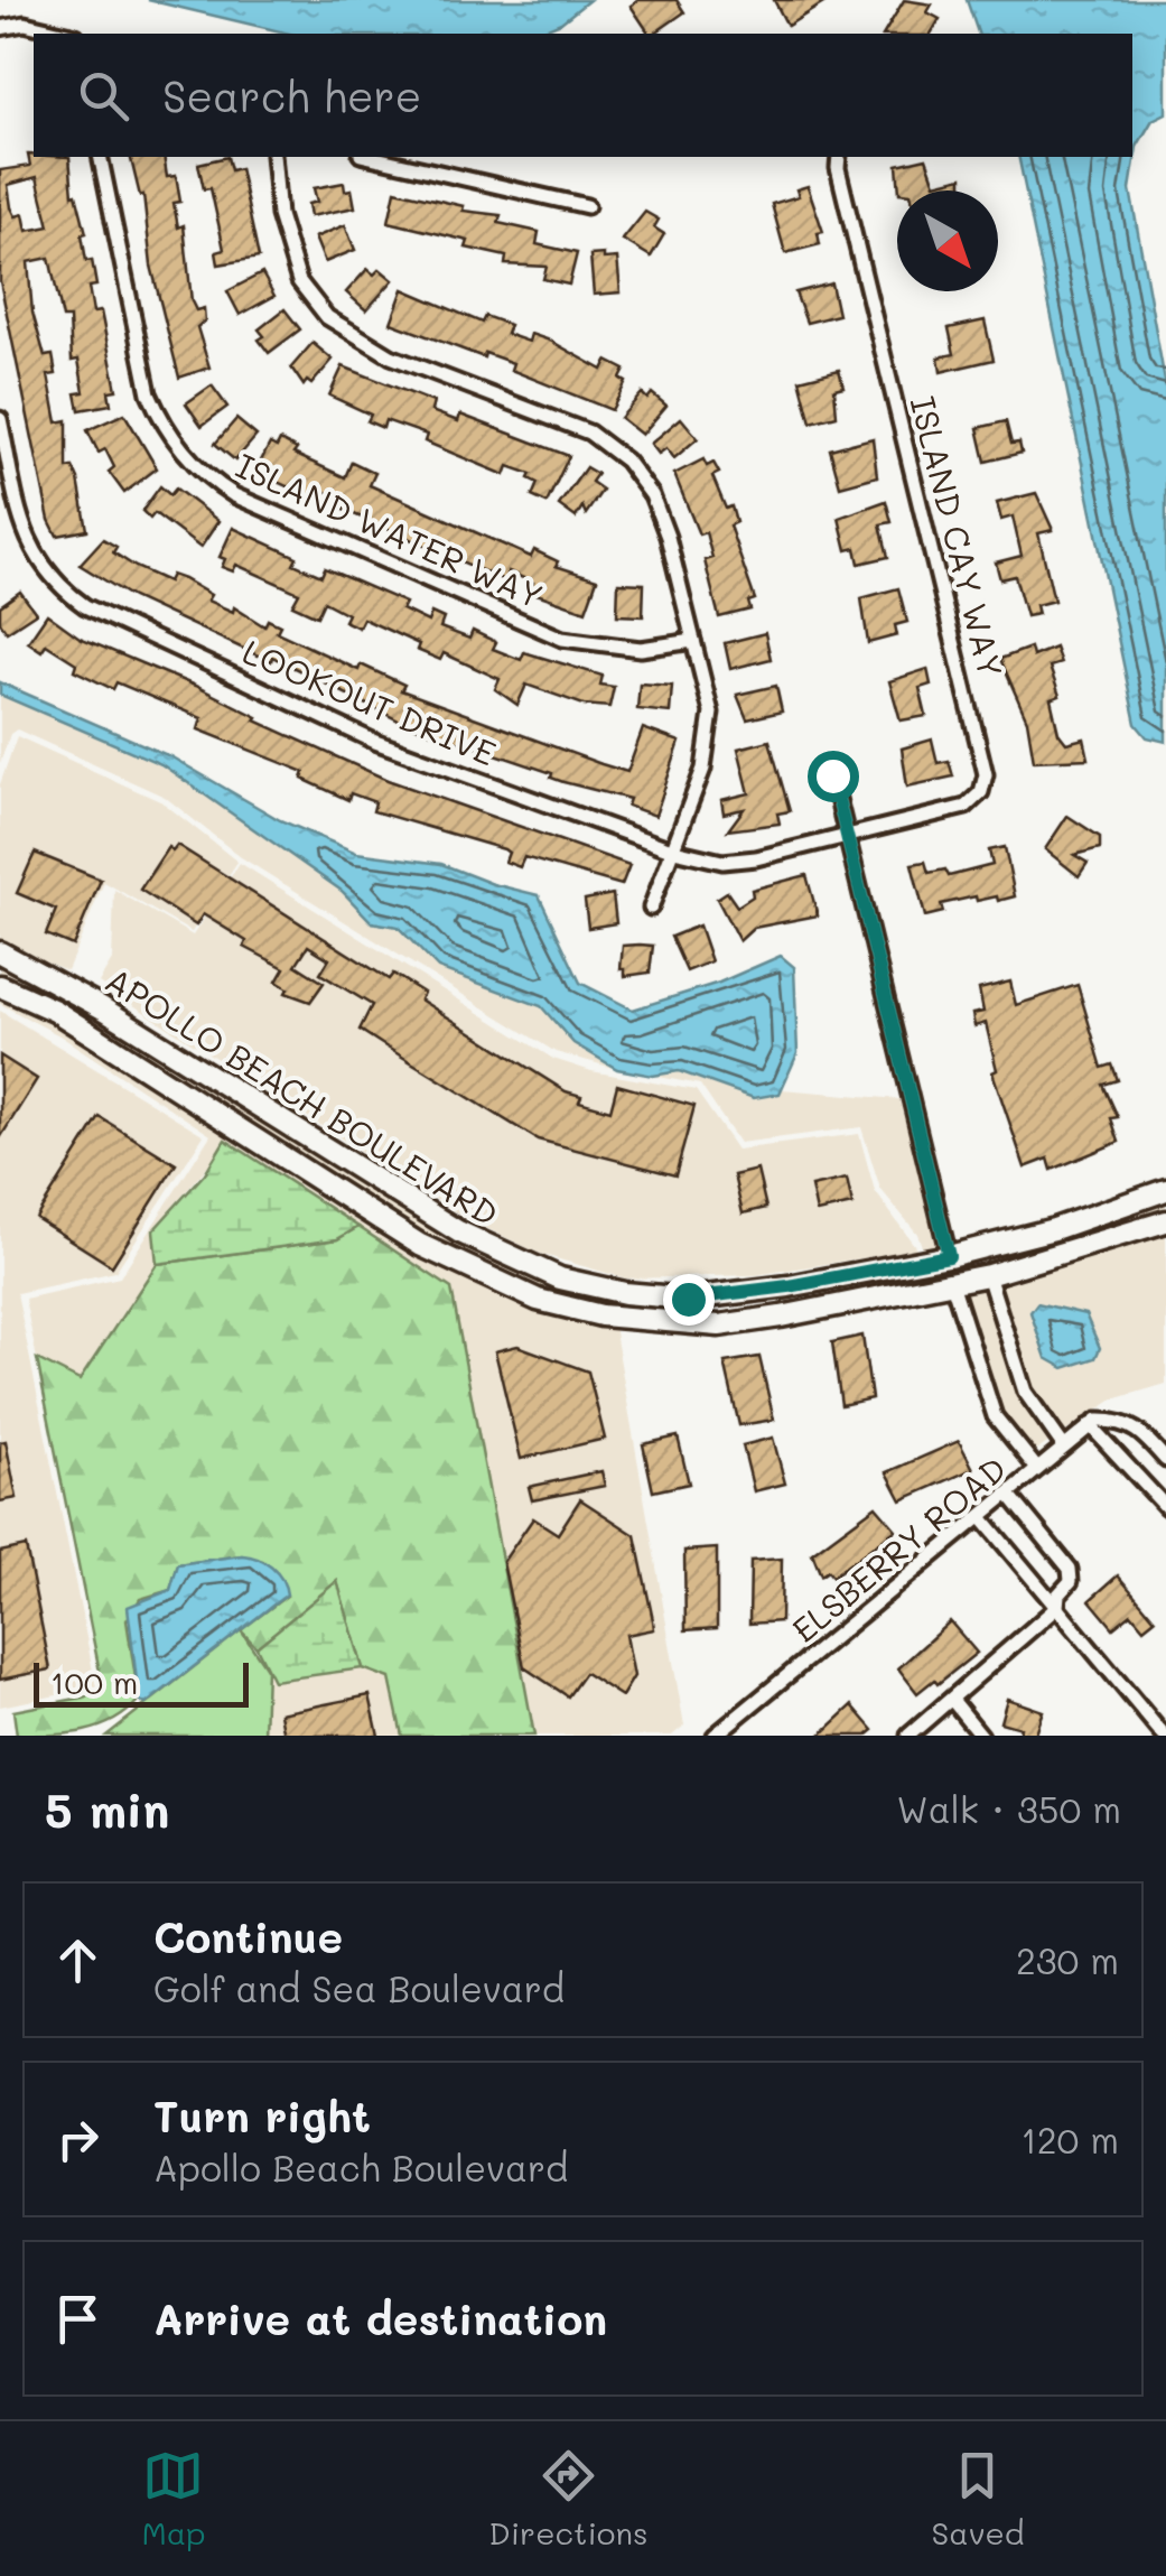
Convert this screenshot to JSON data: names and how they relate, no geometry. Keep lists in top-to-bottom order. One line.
{"streets":{"main road":["APOLLO BEACH BOULEVARD"],"street":["ISLAND WATER WAY","ISLAND CAY WAY","LOOKOUT DRIVE","ELSBERRY ROAD"]},"crossings":[["ISLAND CAY WAY","LOOKOUT DRIVE"]],"scale_bar":"100 m","north":"bottom right","page":{"search":"Search here","scale":"100 m","heading":["5 min","Walk · 350 m"],"list":[["Continue","Golf and Sea Boulevard","230 m"],["Turn right","Apollo Beach Boulevard","120 m"],"Arrive at destination"],"nav":["Map","Directions","Saved"]}}
